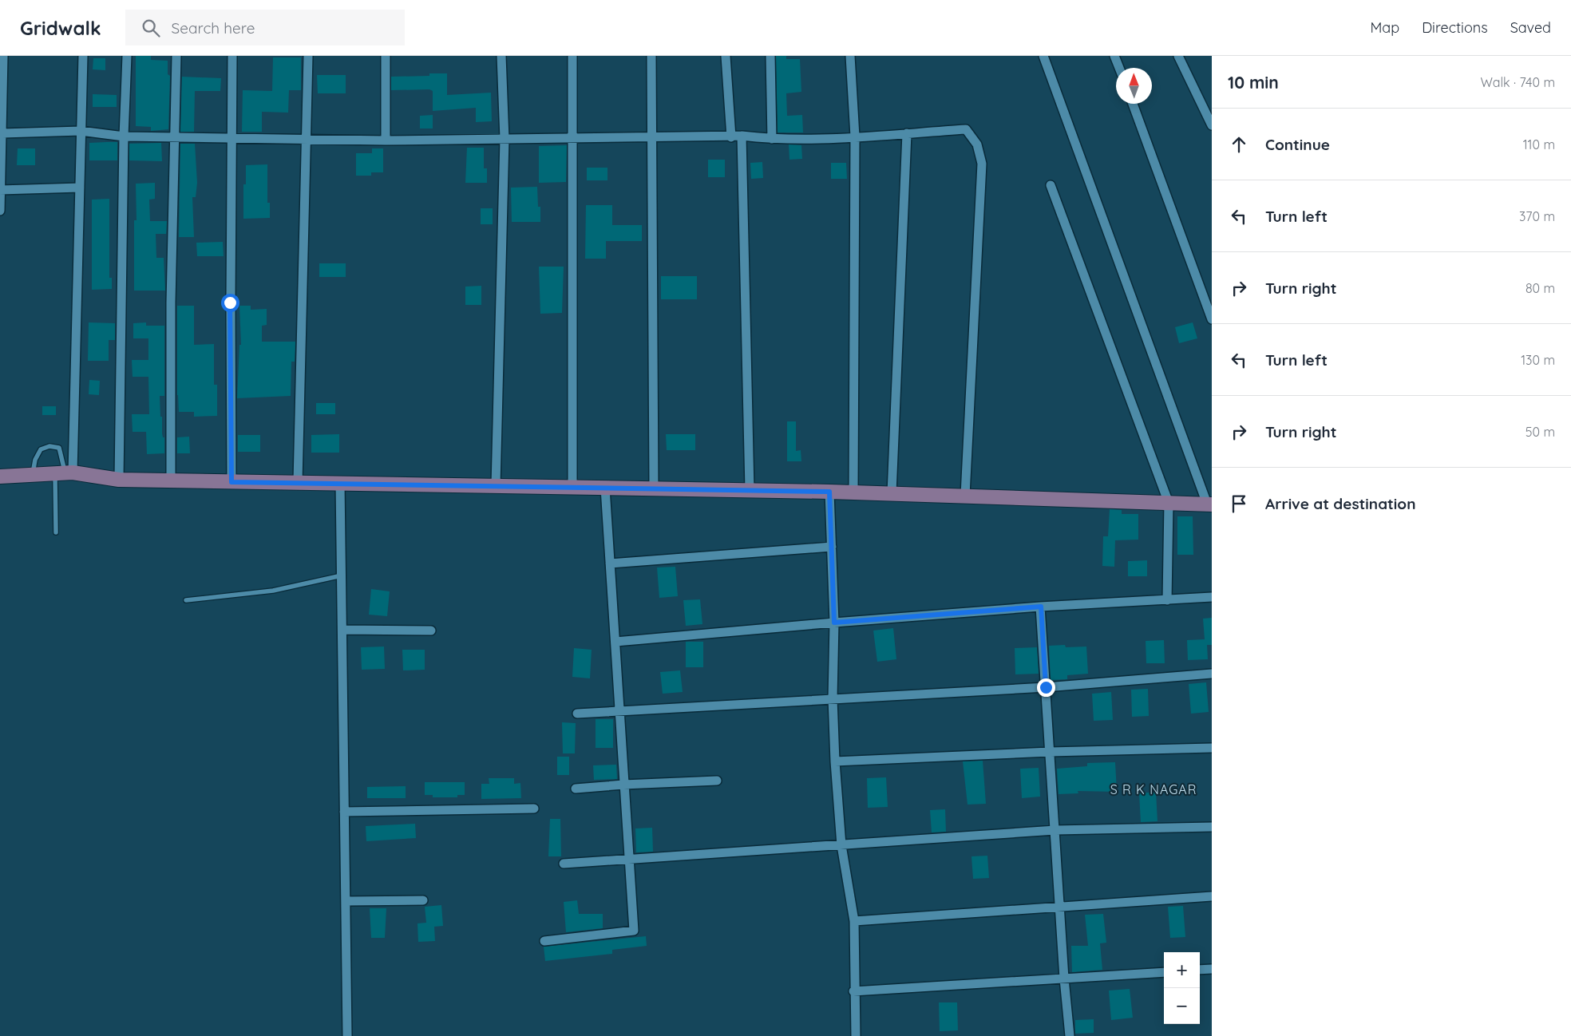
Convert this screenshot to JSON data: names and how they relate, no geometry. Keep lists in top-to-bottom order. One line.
{"districts":["S R K NAGAR"],"north":"top","page":{"header":"Gridwalk","search":"Search here","nav":["Map","Directions","Saved"],"heading":["10 min","Walk · 740 m"],"list":[["Continue","110 m"],["Turn left","370 m"],["Turn right","80 m"],["Turn left","130 m"],["Turn right","50 m"],"Arrive at destination"],"map_buttons":["+","−"]}}
